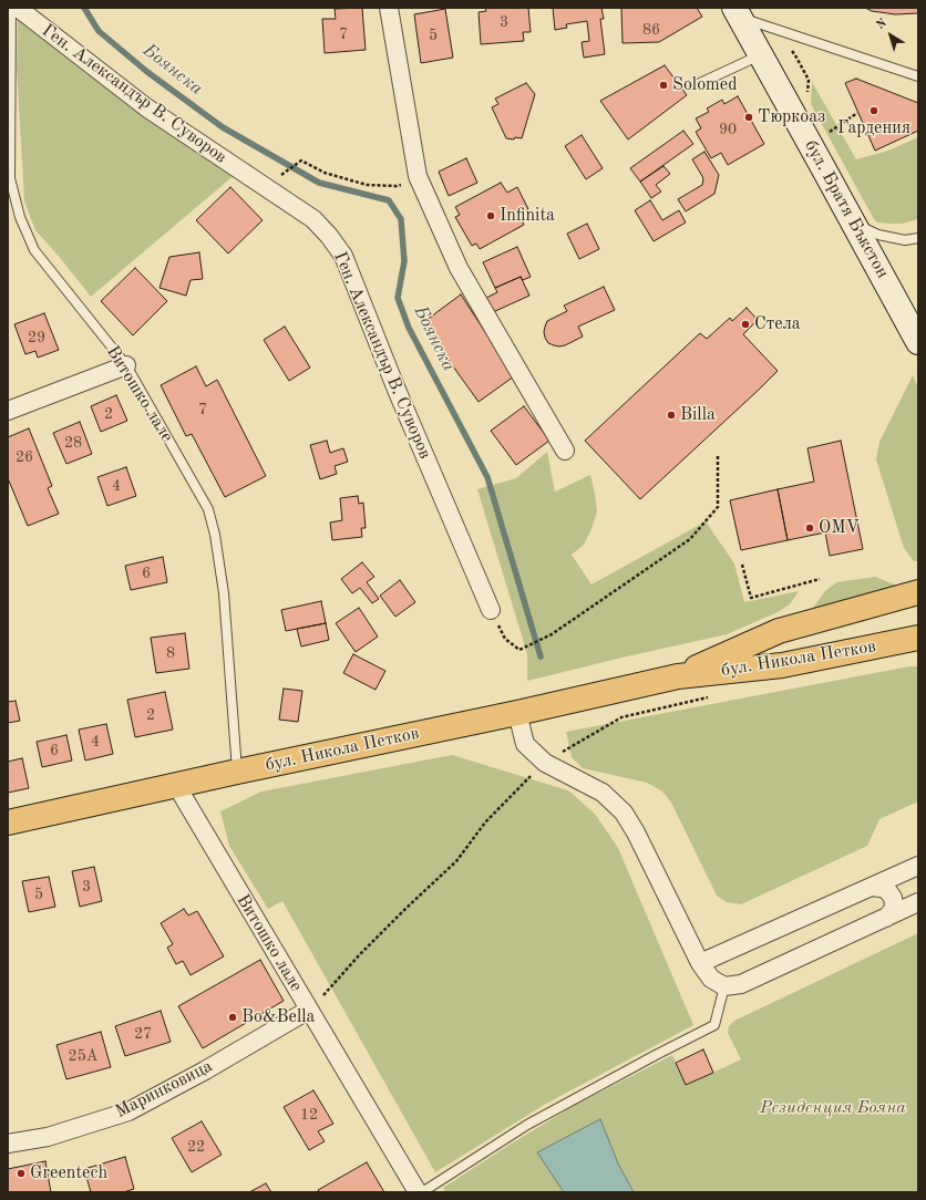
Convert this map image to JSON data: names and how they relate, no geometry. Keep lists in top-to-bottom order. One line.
{"streets":{"highway":["бул. Никола Петков"],"street":["Ген. Александър В. Суворов","бул. Братя Бъкстон","Витошко лале","Маринковица"]},"crossings":[["Витошко лале","бул. Никола Петков"],["Витошко лале","Маринковица"]],"water":["Боянска"],"parks":["Резиденция Бояна"],"places":["Solomed","Гардения","Тюркоаз","Infinita","Стела","Billa","OMV","Bo&Bella","Greentech"],"house_numbers":["3","86","7","5","90","29","7","2","28","26","4","6","8","2","4","6","3","5","27","25А","12","22"],"north":"top left"}
